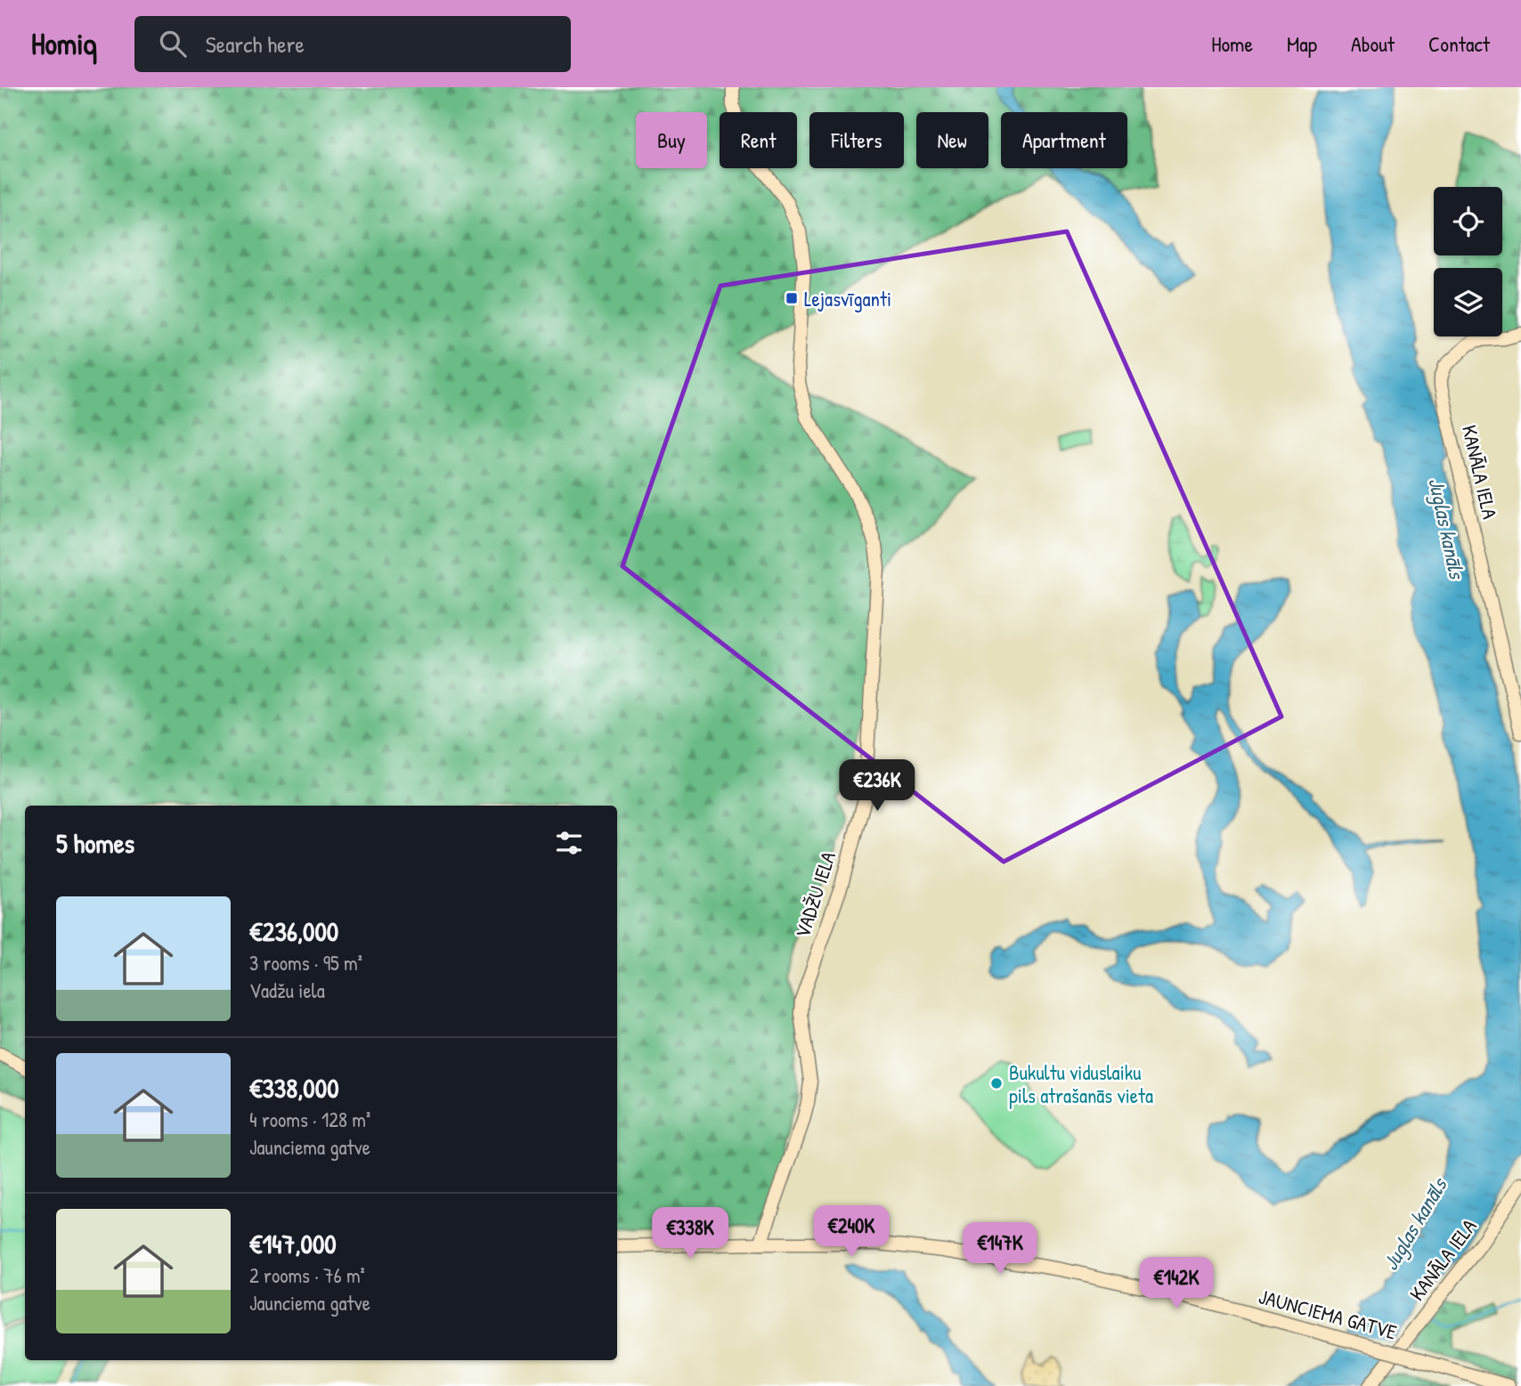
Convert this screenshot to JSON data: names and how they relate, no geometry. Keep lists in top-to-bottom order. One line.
{"streets":{"street":["KANĀLA IELA","VADŽU IELA","JAUNCIEMA GATVE"]},"crossings":[["VADŽU IELA","JAUNCIEMA GATVE"]],"water":["Juglas kanāls"],"places":{"transit":["Lejasvīganti"],"other":["Bukultu viduslaiku pils atrašanās vieta"]},"page":{"header":"Homiq","search":"Search here","nav":["Home","Map","About","Contact"],"chip":["Buy","Rent","Filters","New","Apartment"],"price":["€236K","€240K","€338K","€147K","€142K"],"heading":"5 homes","list":[{"name":"€236,000","note":"3 rooms · 95 m² · Vadžu iela"},{"name":"€338,000","note":"4 rooms · 128 m² · Jaunciema gatve"},{"name":"€147,000","note":"2 rooms · 76 m² · Jaunciema gatve"}]}}
